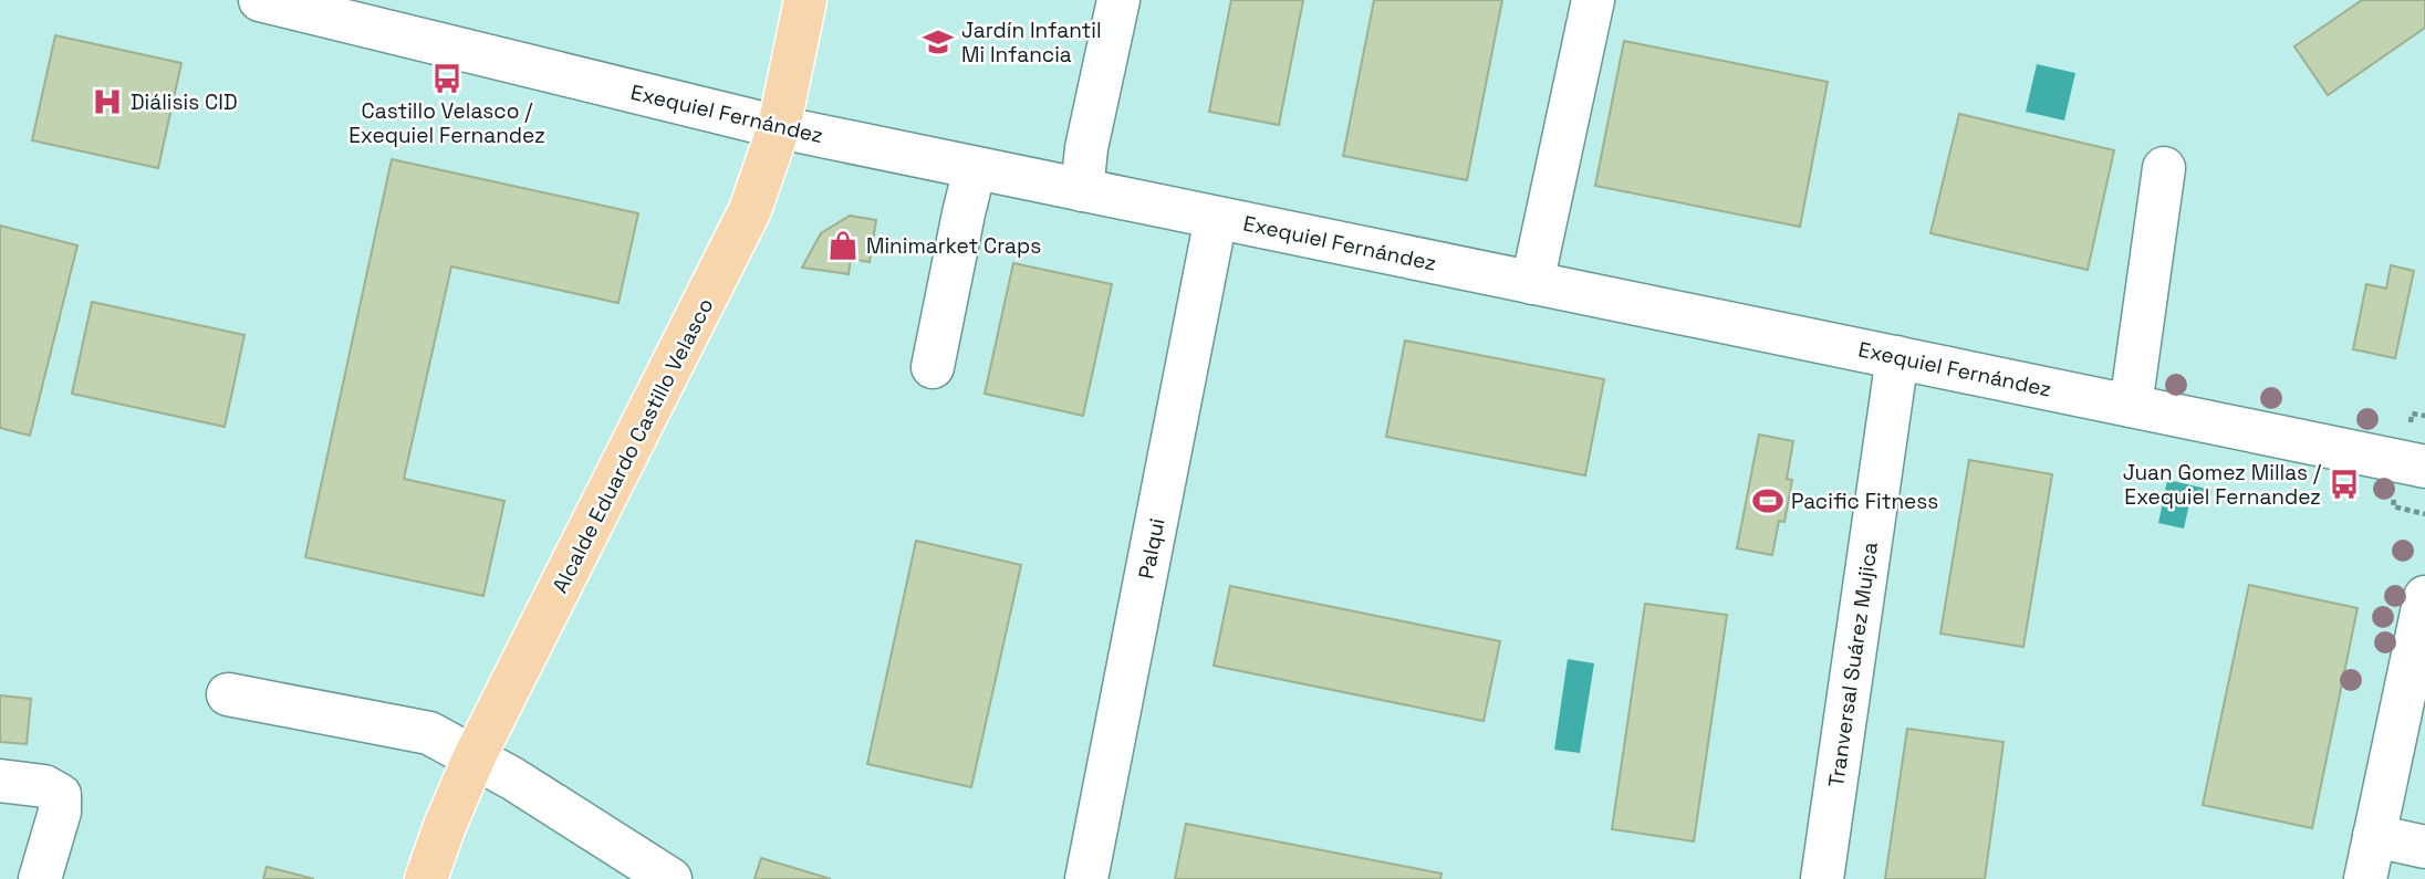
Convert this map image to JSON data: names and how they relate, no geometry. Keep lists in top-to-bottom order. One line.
{"streets":{"main road":["Alcalde Eduardo Castillo Velasco"],"street":["Exequiel Fernández","Palqui","Tranversal Suárez Mujica"]},"crossings":[["Exequiel Fernández","Alcalde Eduardo Castillo Velasco"],["Exequiel Fernández","Palqui"],["Exequiel Fernández","Tranversal Suárez Mujica"]],"places":{"school or university":["Jardín Infantil Mi Infancia"],"bus stop":["Castillo Velasco / Exequiel Fernandez","Juan Gomez Millas / Exequiel Fernandez"],"hospital":["Diálisis CID"],"shop":["Minimarket Craps"],"sports":["Pacific Fitness"]}}
